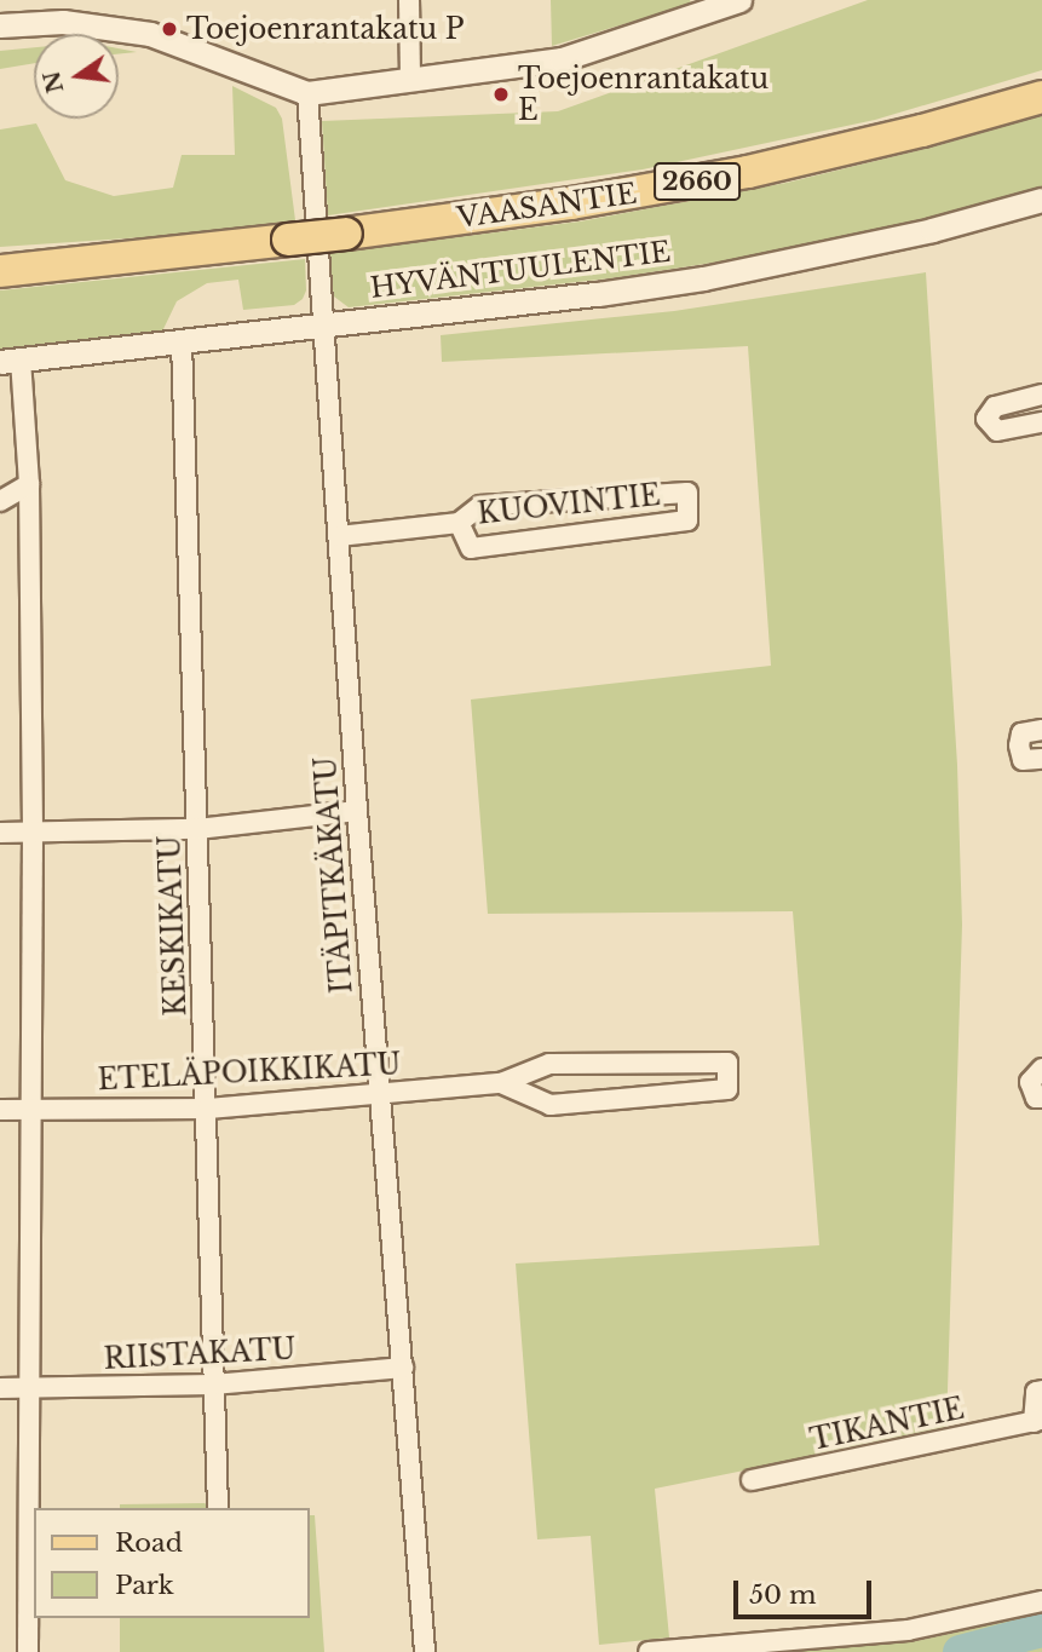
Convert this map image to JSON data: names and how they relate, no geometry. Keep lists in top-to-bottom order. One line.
{"streets":{"main road":["2660","VAASANTIE"],"street":["HYVÄNTUULENTIE","KUOVINTIE","ITÄPITKÄKATU","KESKIKATU","ETELÄPOIKKIKATU","RIISTAKATU","TIKANTIE"]},"crossings":[["HYVÄNTUULENTIE","ITÄPITKÄKATU"],["HYVÄNTUULENTIE","KESKIKATU"],["KUOVINTIE","ITÄPITKÄKATU"],["ITÄPITKÄKATU","ETELÄPOIKKIKATU"],["ITÄPITKÄKATU","RIISTAKATU"],["KESKIKATU","ETELÄPOIKKIKATU"],["KESKIKATU","RIISTAKATU"]],"places":["Toejoenrantakatu P","Toejoenrantakatu E"],"legend":["Road","Park"],"scale_bar":"50 m","north":"left"}
